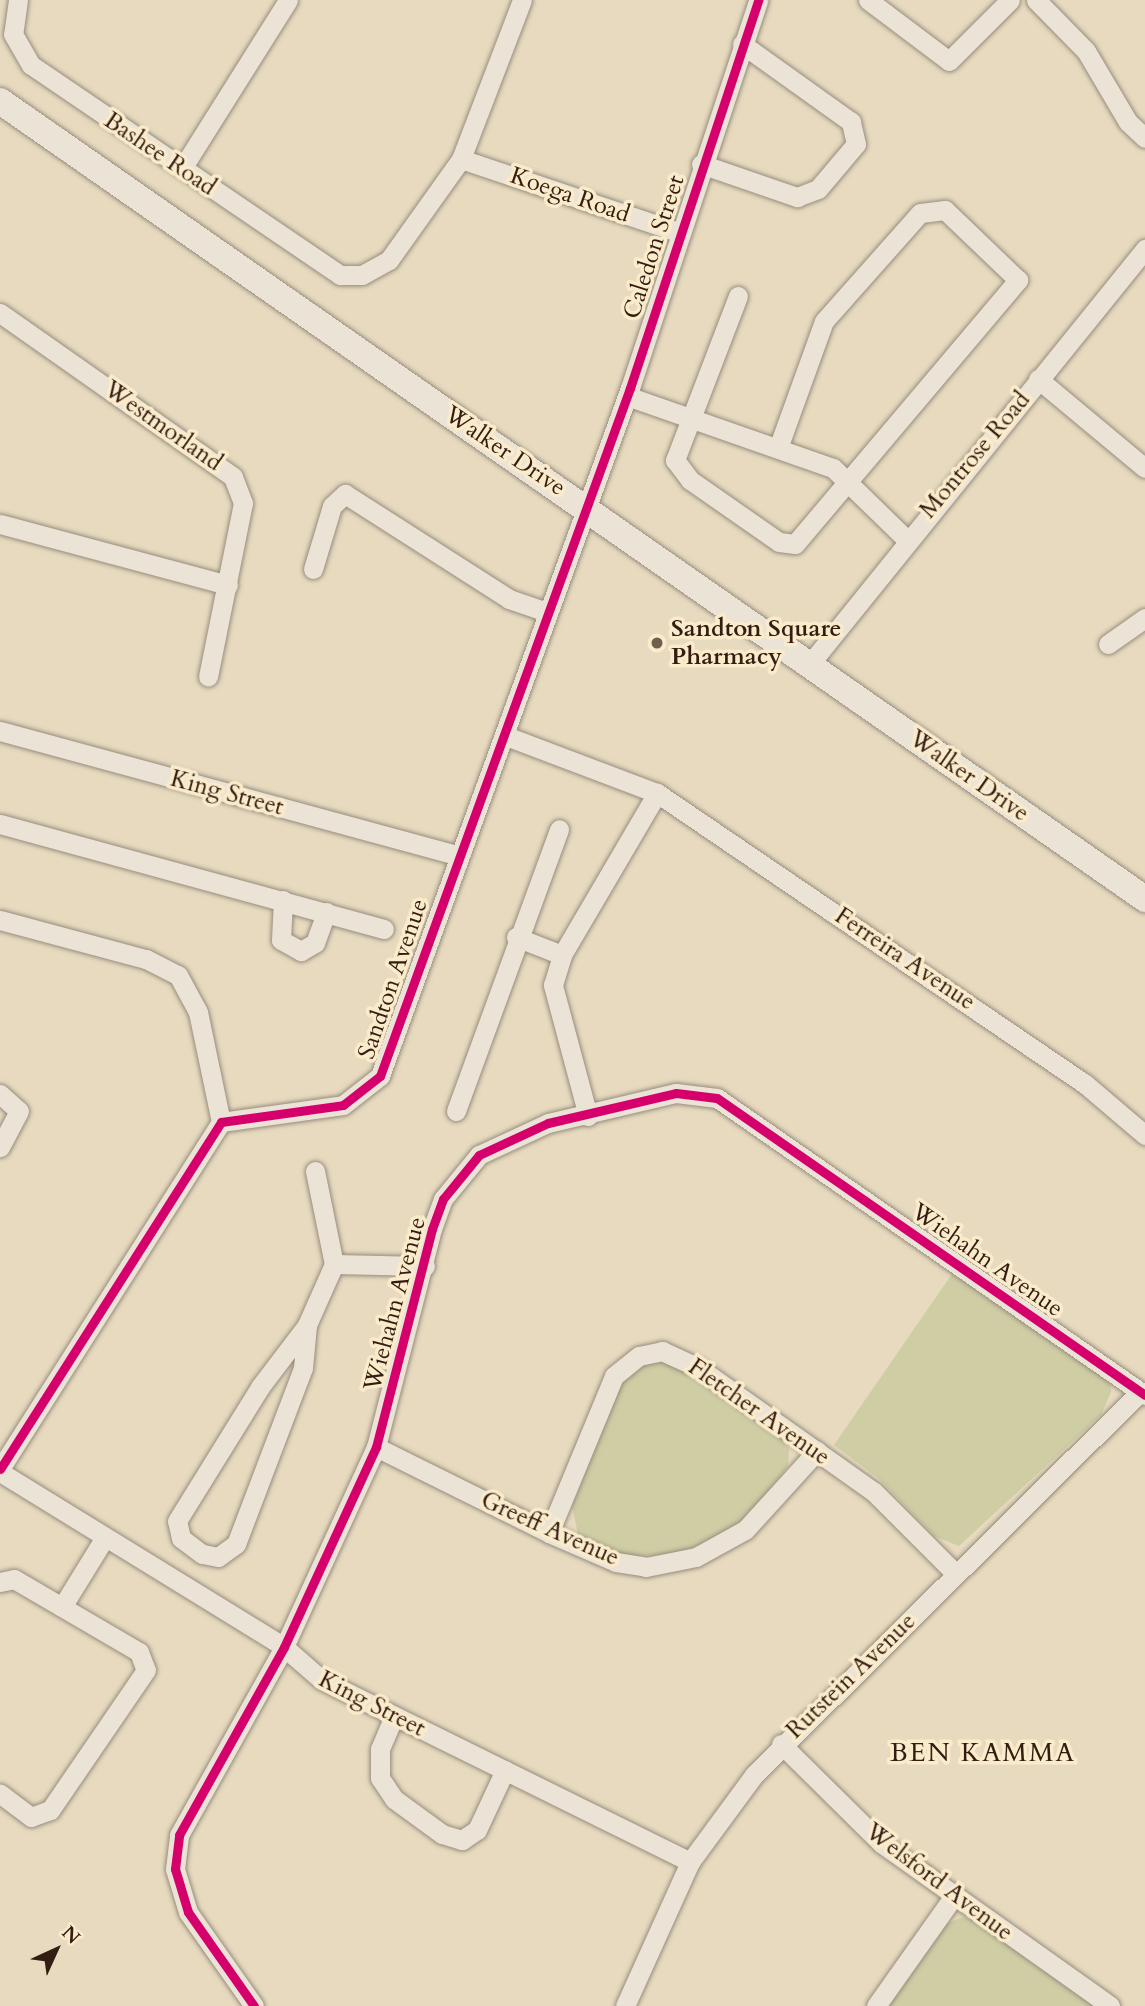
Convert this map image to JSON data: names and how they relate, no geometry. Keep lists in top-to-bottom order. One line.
{"streets":{"street":["Bashee Road","Koega Road","Caledon Street","Westmorland","Walker Drive","Montrose Road","King Street","Ferreira Avenue","Sandton Avenue","Wiehahn Avenue","Fletcher Avenue","Greeff Avenue","Rutstein Avenue","Welsford Avenue"]},"crossings":[["Bashee Road","Koega Road"],["Koega Road","Caledon Street"],["Caledon Street","Walker Drive"],["Caledon Street","Sandton Avenue"],["Walker Drive","Montrose Road"],["Walker Drive","Sandton Avenue"],["King Street","Sandton Avenue"],["King Street","Wiehahn Avenue"],["King Street","Rutstein Avenue"],["Ferreira Avenue","Sandton Avenue"],["Wiehahn Avenue","Greeff Avenue"],["Wiehahn Avenue","Rutstein Avenue"],["Fletcher Avenue","Greeff Avenue"],["Fletcher Avenue","Rutstein Avenue"],["Rutstein Avenue","Welsford Avenue"]],"districts":["BEN KAMMA"],"places":["Sandton Square Pharmacy"],"north":"top right"}
